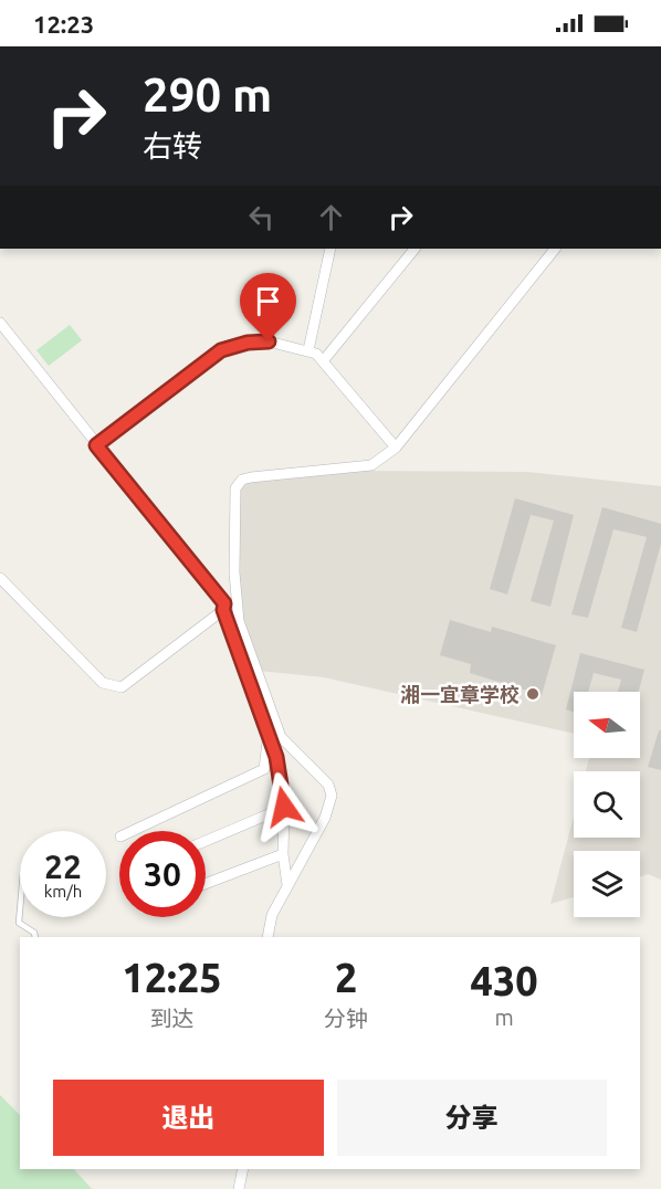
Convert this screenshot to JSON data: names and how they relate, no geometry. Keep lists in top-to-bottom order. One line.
{"places":["湘一宜章学校"],"north":"left","page":{"status":"12:23","turn":["290 m","右转"],"speed":"22 km/h","limit":"30","eta":["12:25","到达","2","分钟","430","m"],"buttons":["退出","分享"]}}
